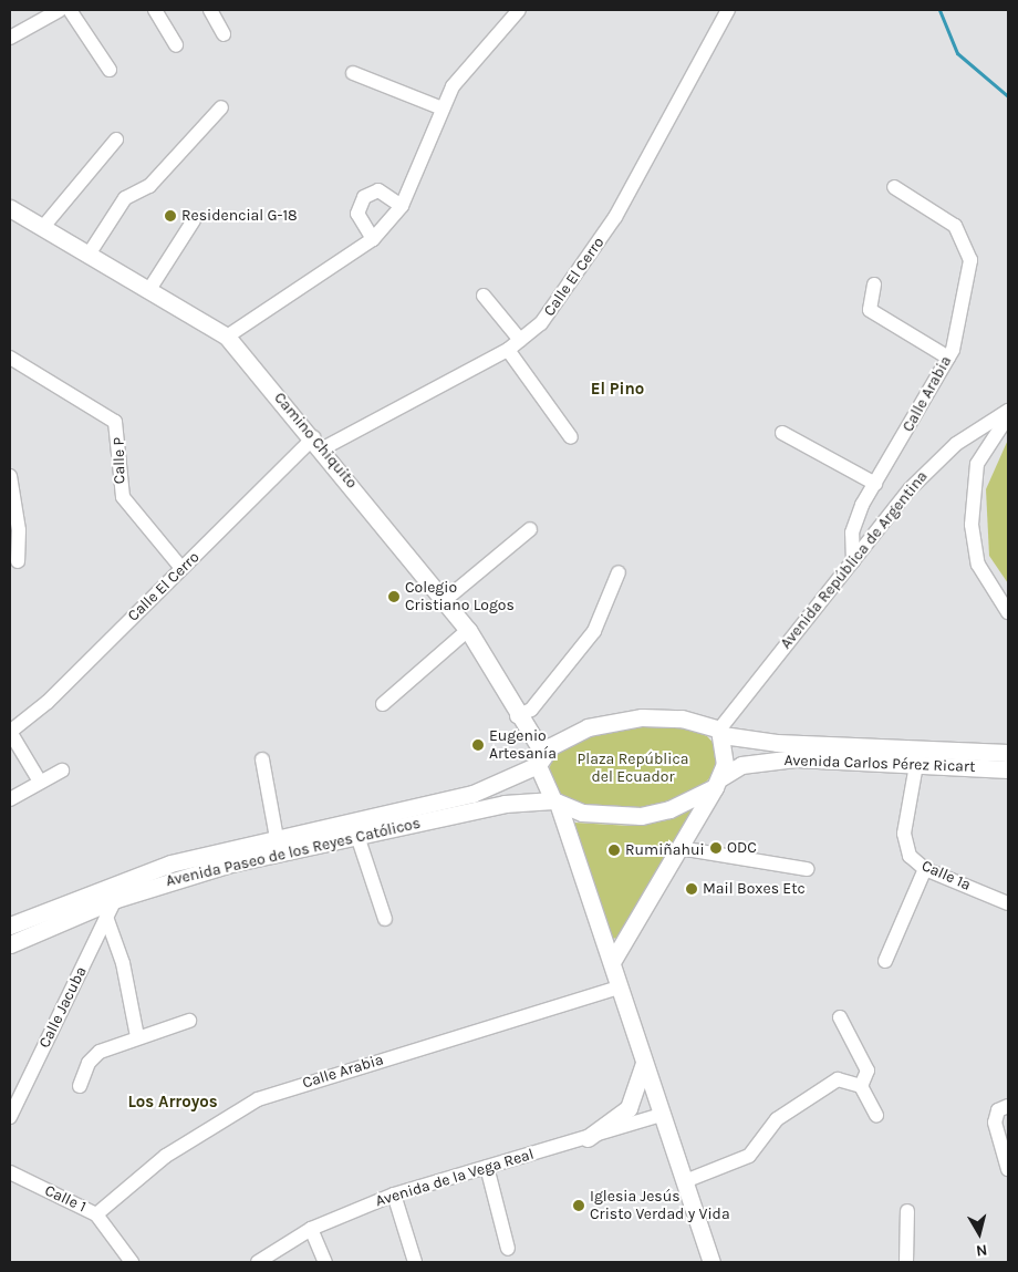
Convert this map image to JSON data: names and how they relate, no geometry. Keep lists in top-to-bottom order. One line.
{"streets":{"main road":["Camino Chiquito","Avenida Carlos Pérez Ricart","Avenida Paseo de los Reyes Católicos"],"street":["Calle El Cerro","Calle Arabia","Calle P","Avenida República de Argentina","Calle 1a","Calle Jacuba","Avenida de la Vega Real","Calle 1"]},"crossings":[["Calle El Cerro","Camino Chiquito"],["Calle El Cerro","Calle P"],["Calle Arabia","Avenida República de Argentina"],["Calle Arabia","Calle 1"],["Camino Chiquito","Avenida Paseo de los Reyes Católicos"],["Avenida República de Argentina","Avenida Carlos Pérez Ricart"],["Avenida Carlos Pérez Ricart","Calle 1a"],["Avenida Paseo de los Reyes Católicos","Calle Jacuba"]],"districts":["El Pino","Los Arroyos"],"parks":["Plaza República del Ecuador"],"places":["Residencial G-18","Colegio Cristiano Logos","Eugenio Artesanía","ODC","Rumiñahui","Mail Boxes Etc","Iglesia Jesús Cristo Verdad y Vida"],"north":"bottom"}
